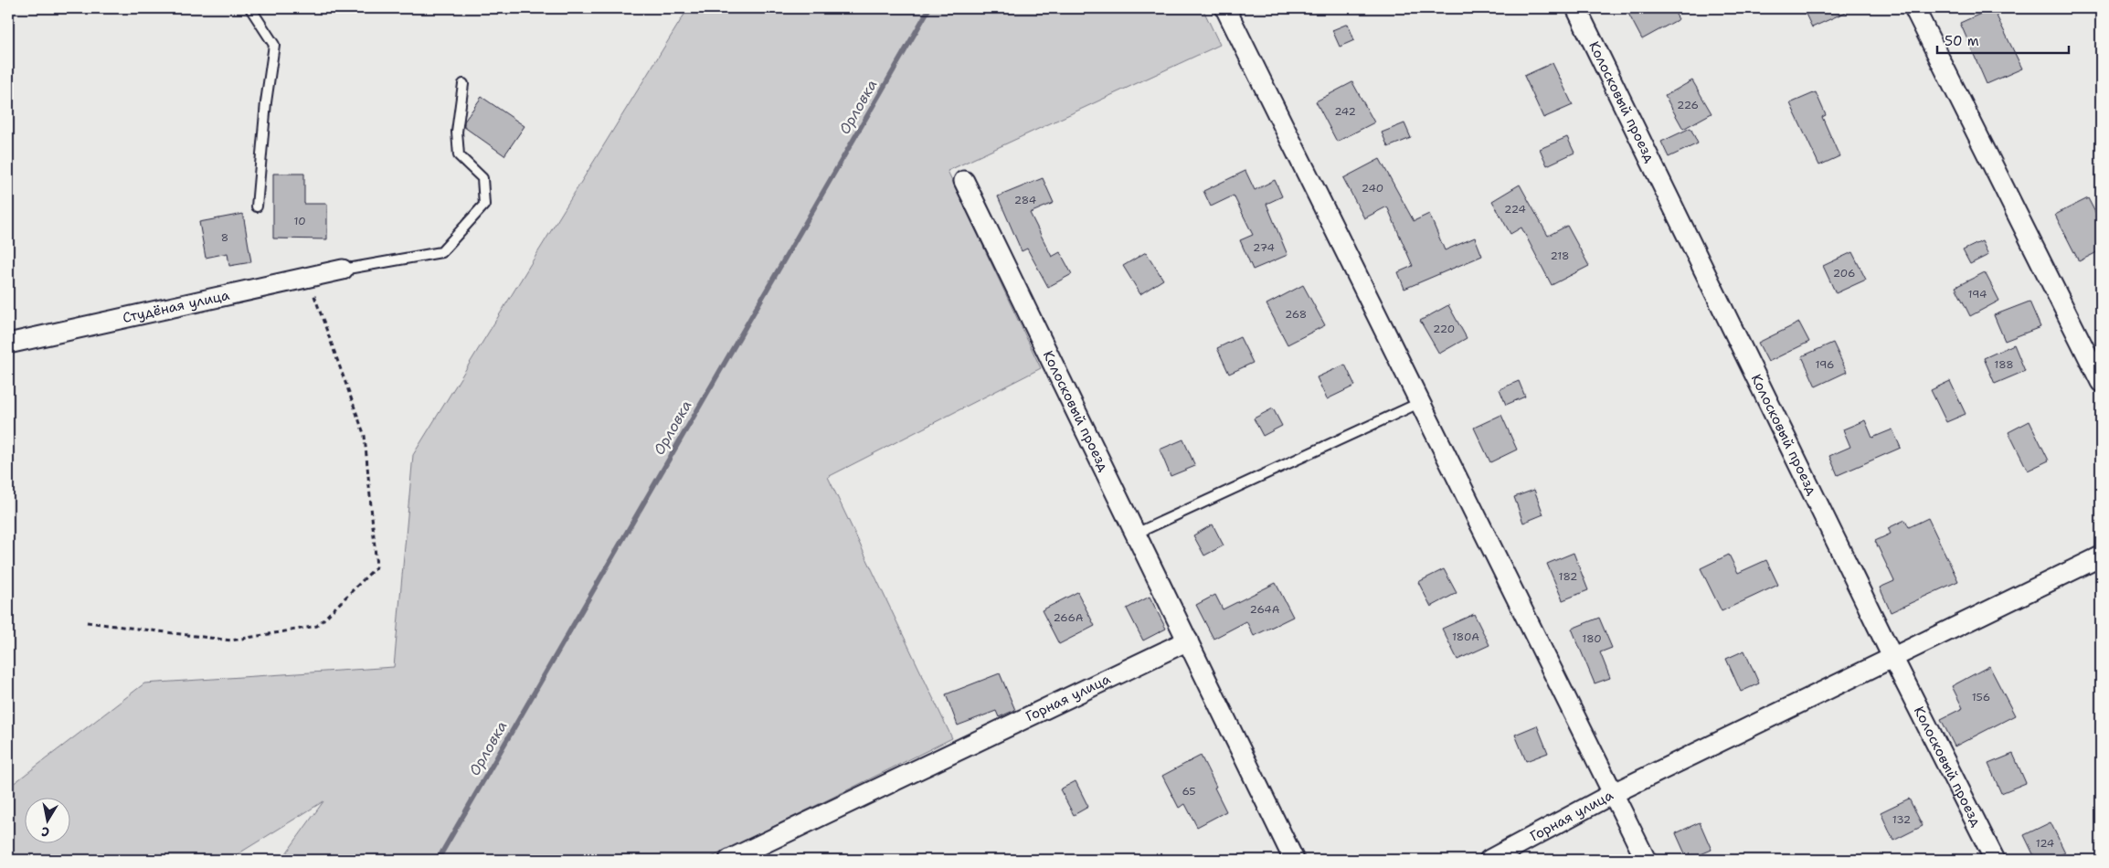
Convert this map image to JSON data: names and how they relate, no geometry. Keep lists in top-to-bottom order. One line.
{"streets":{"street":["Колосковый проезд","Студёная улица","Горная улица"]},"crossings":[["Колосковый проезд","Горная улица"]],"water":["Орловка"],"house_numbers":["226","242","240","284","224","10","8","274","218","206","194","268","220","196","188","182","264А","266А","180А","180","156","65","132","124"],"scale_bar":"50 m","north":"bottom"}
